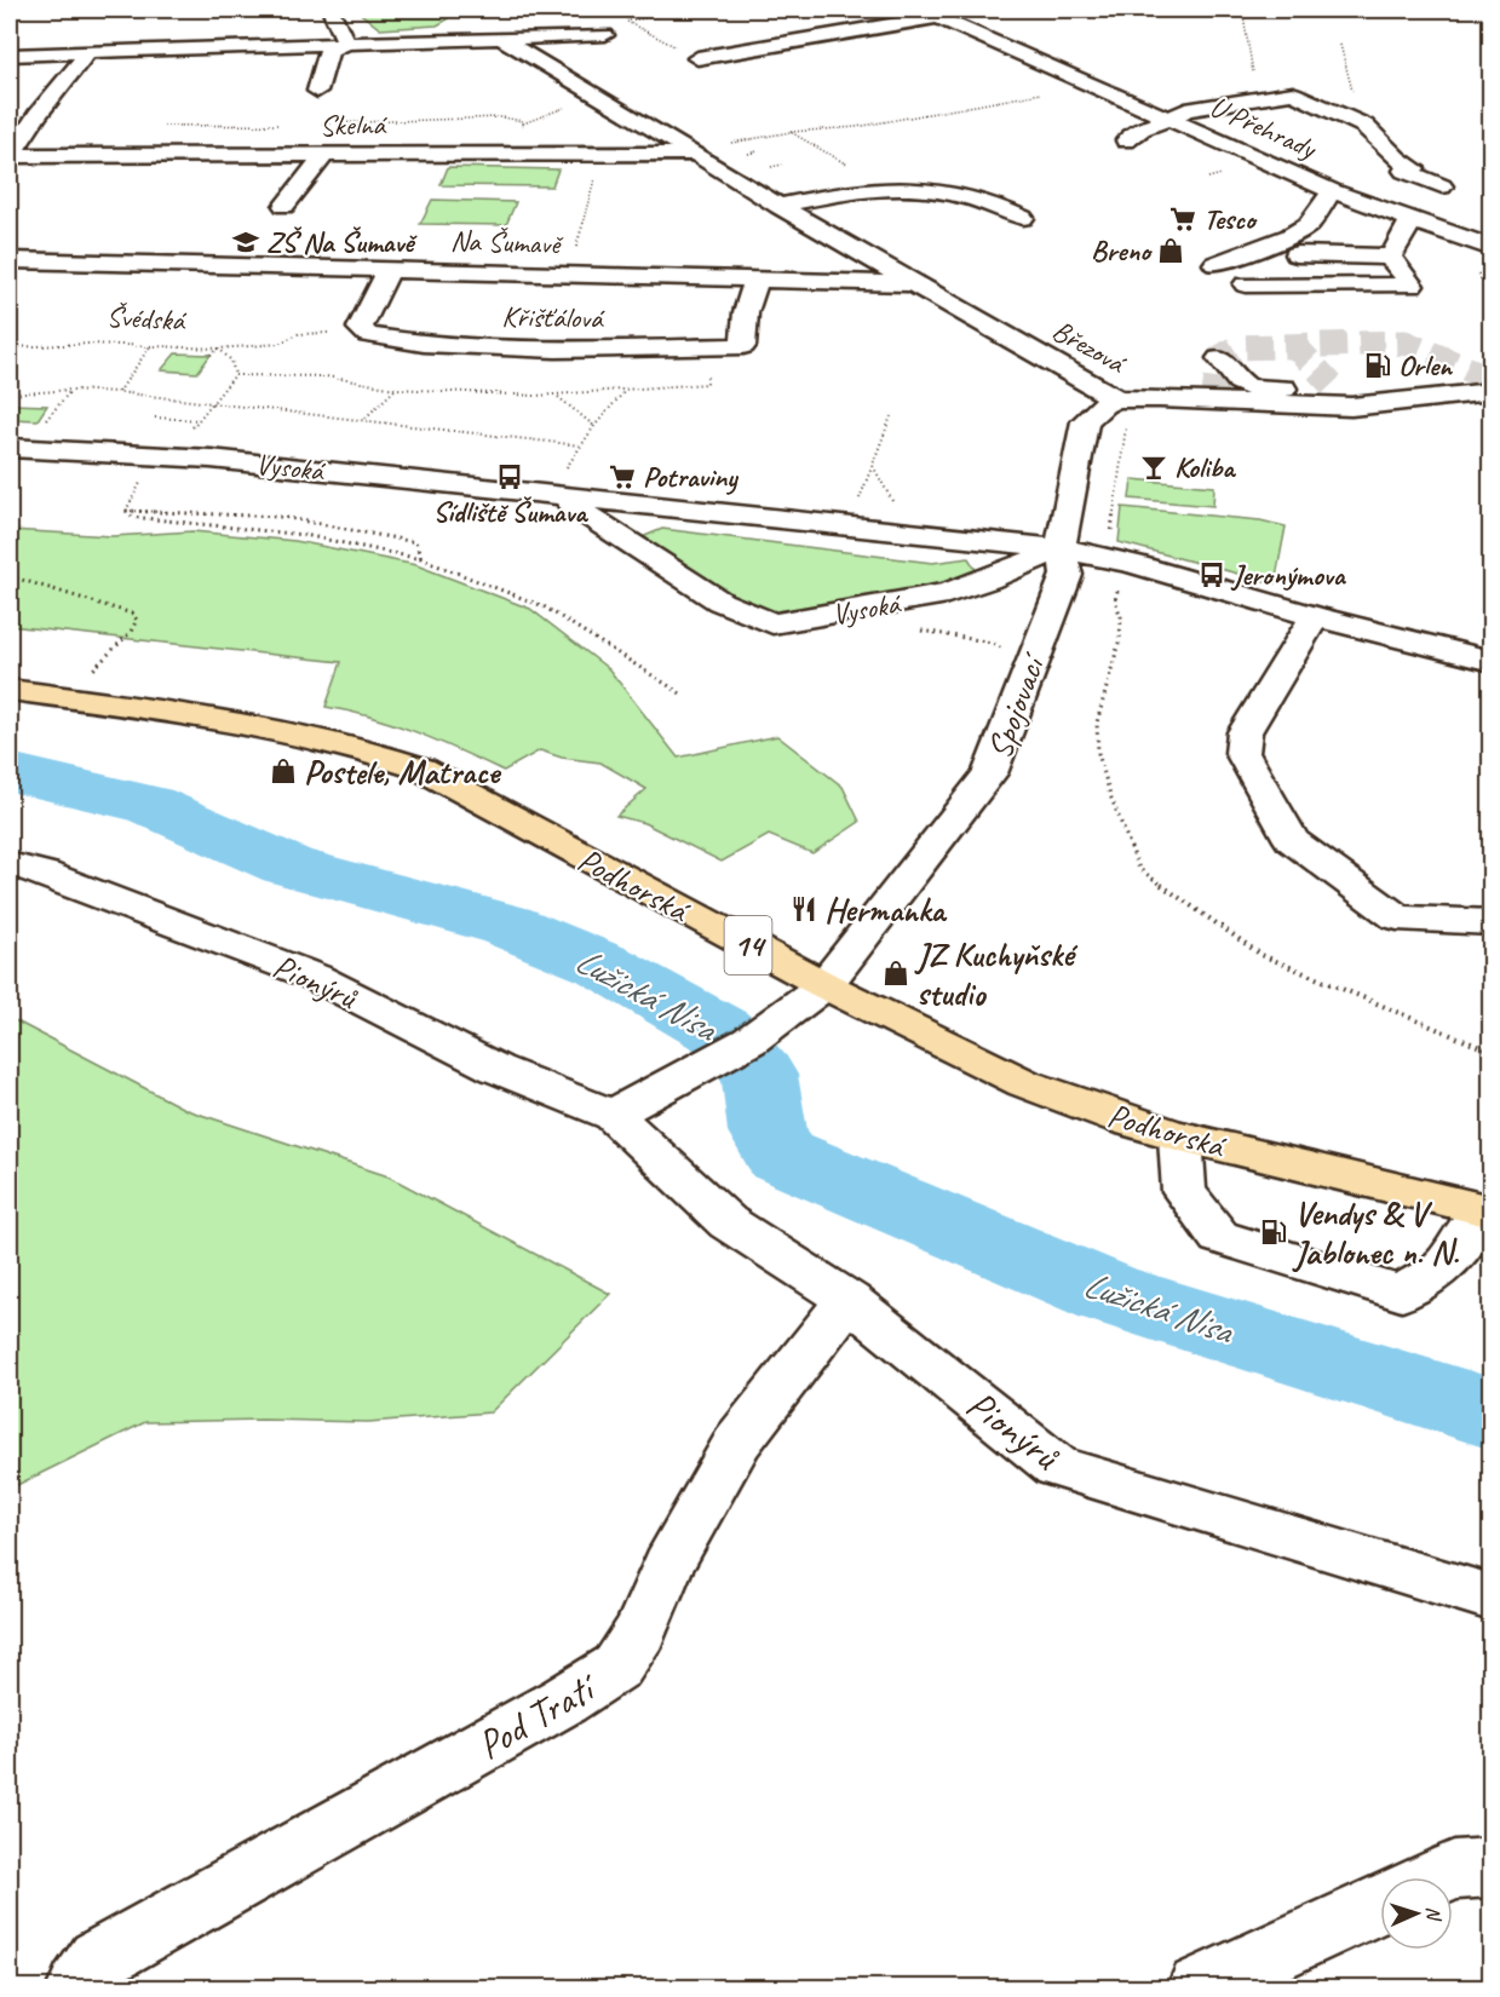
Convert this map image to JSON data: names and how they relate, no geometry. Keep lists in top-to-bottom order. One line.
{"streets":{"main road":["Podhorská","14"],"street":["Skelná","U Přehrady","Na Šumavě","Křišťálová","Březová","Vysoká","Spojovací","Pionýrů","Pod Tratí"],"path":["Švédská"]},"crossings":[["Skelná","Březová"],["Na Šumavě","Křišťálová"],["Na Šumavě","Březová"],["Křišťálová","Švédská"],["Březová","Spojovací"],["Vysoká","Spojovací"],["Spojovací","Podhorská"],["Pionýrů","Pod Tratí"]],"water":["Lužická Nisa"],"places":{"supermarket":["Tesco","Potraviny"],"school or university":["ZŠ Na Šumavě"],"shop":["Breno","Postele, Matrace","JZ Kuchyňské studio"],"fuel station":["Orlen","Vendys & V Jablonec n. N."],"bar":["Koliba"],"bus stop":["Sídliště Šumava","Jeronýmova"],"restaurant":["Hermanka"]},"north":"right"}
